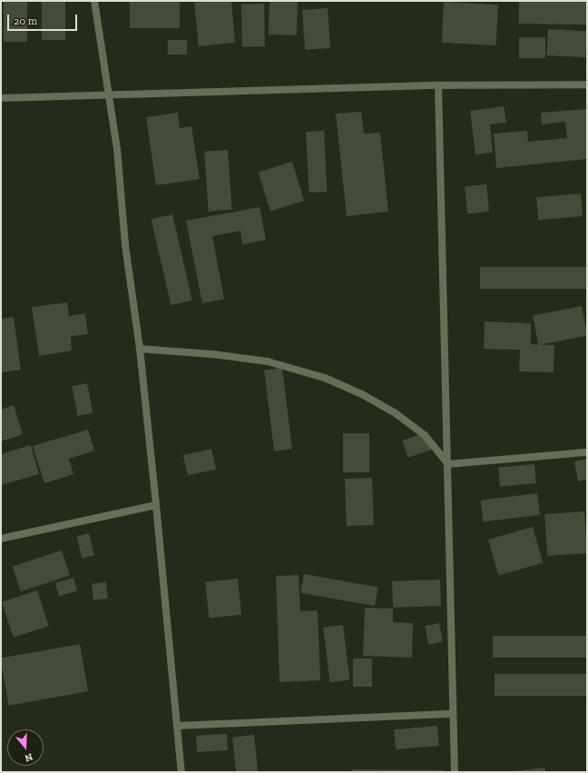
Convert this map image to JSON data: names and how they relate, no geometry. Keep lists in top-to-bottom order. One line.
{"scale_bar":"20 m","north":"bottom"}
